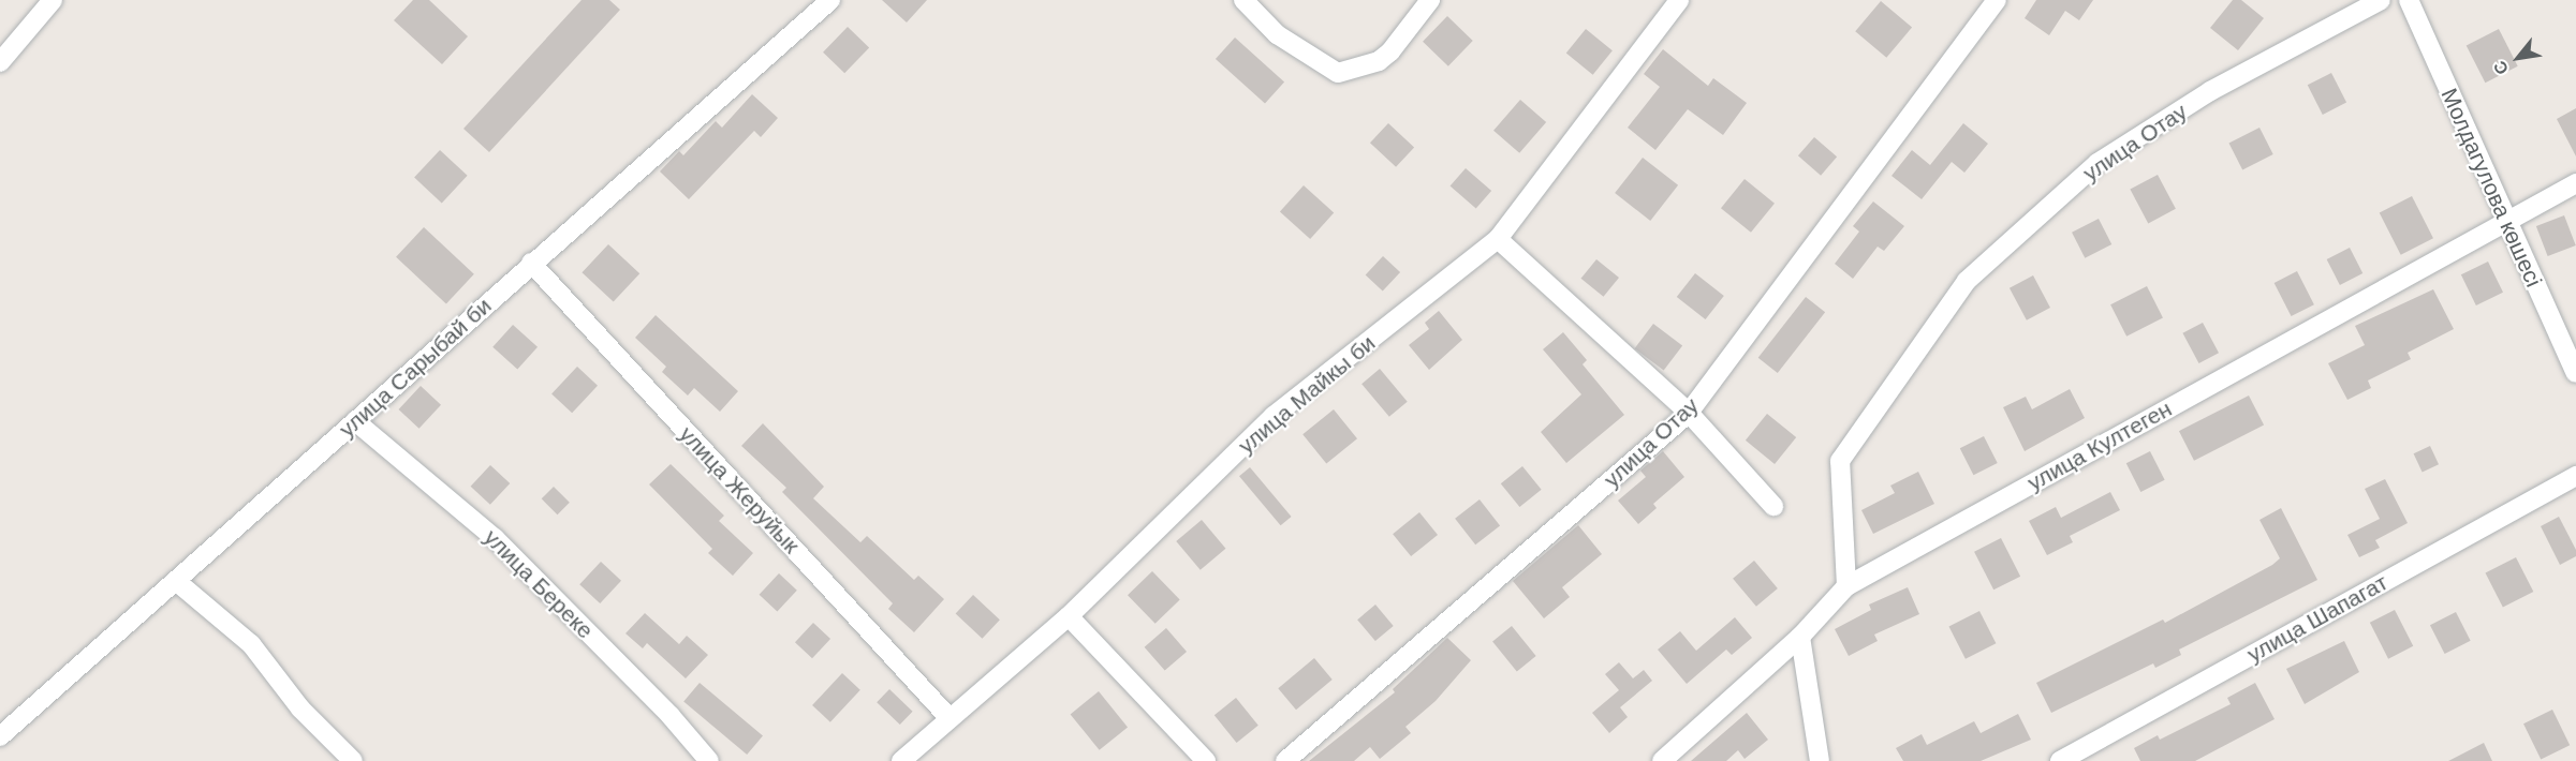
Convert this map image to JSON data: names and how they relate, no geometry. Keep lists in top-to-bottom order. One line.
{"streets":{"street":["улица Отау","Молдагулова көшесі","улица Сарыбай би","улица Майкы би","улица Култеген","улица Жеруйык","улица Береке","улица Шапагат"]},"crossings":[["улица Отау","улица Култеген"],["Молдагулова көшесі","улица Култеген"],["улица Сарыбай би","улица Жеруйык"],["улица Сарыбай би","улица Береке"],["улица Майкы би","улица Жеруйык"]],"north":"bottom left"}
